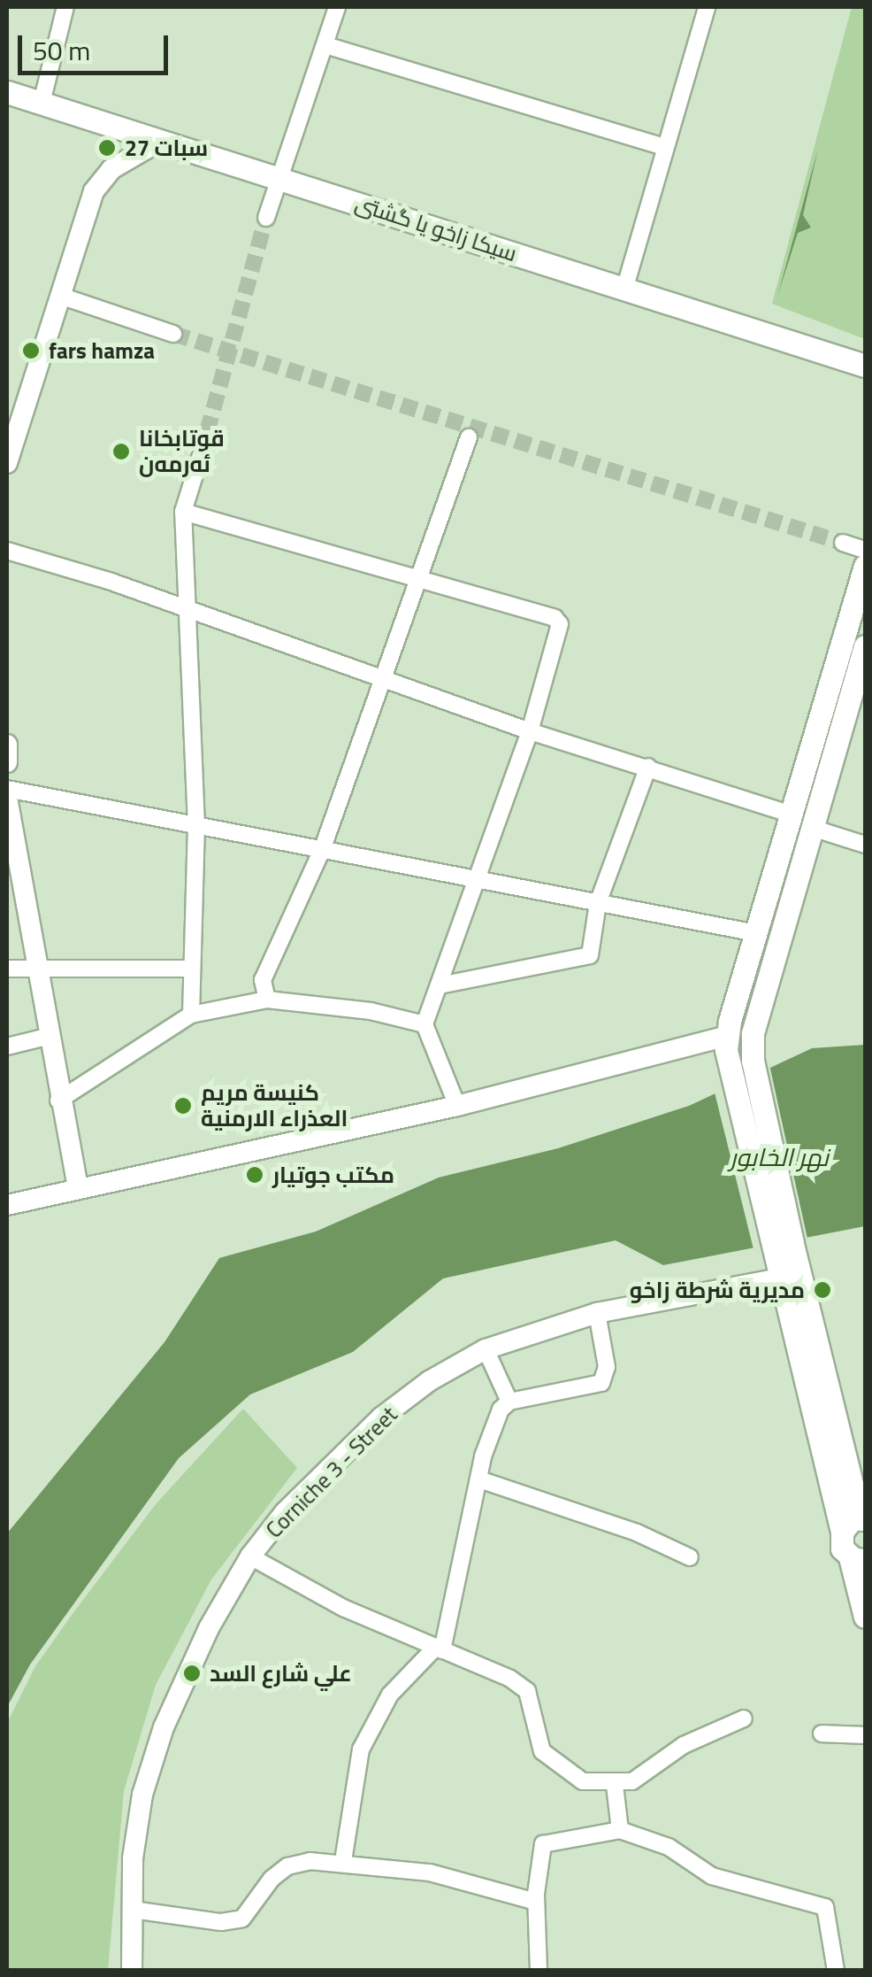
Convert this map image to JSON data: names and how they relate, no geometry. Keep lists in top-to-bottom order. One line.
{"streets":{"main road":["سیکا زاخو یا گشتى"],"street":["Corniche 3 - Street"]},"water":["نهر الخابور"],"places":["27 سبات","fars hamza","قوتابخانا ئه‌رمه‌ن","كنيسة مريم العذراء الارمنية","مکتب جوتیار","مديرية شرطة زاخو","علي شارع السد"],"scale_bar":"50 m"}
